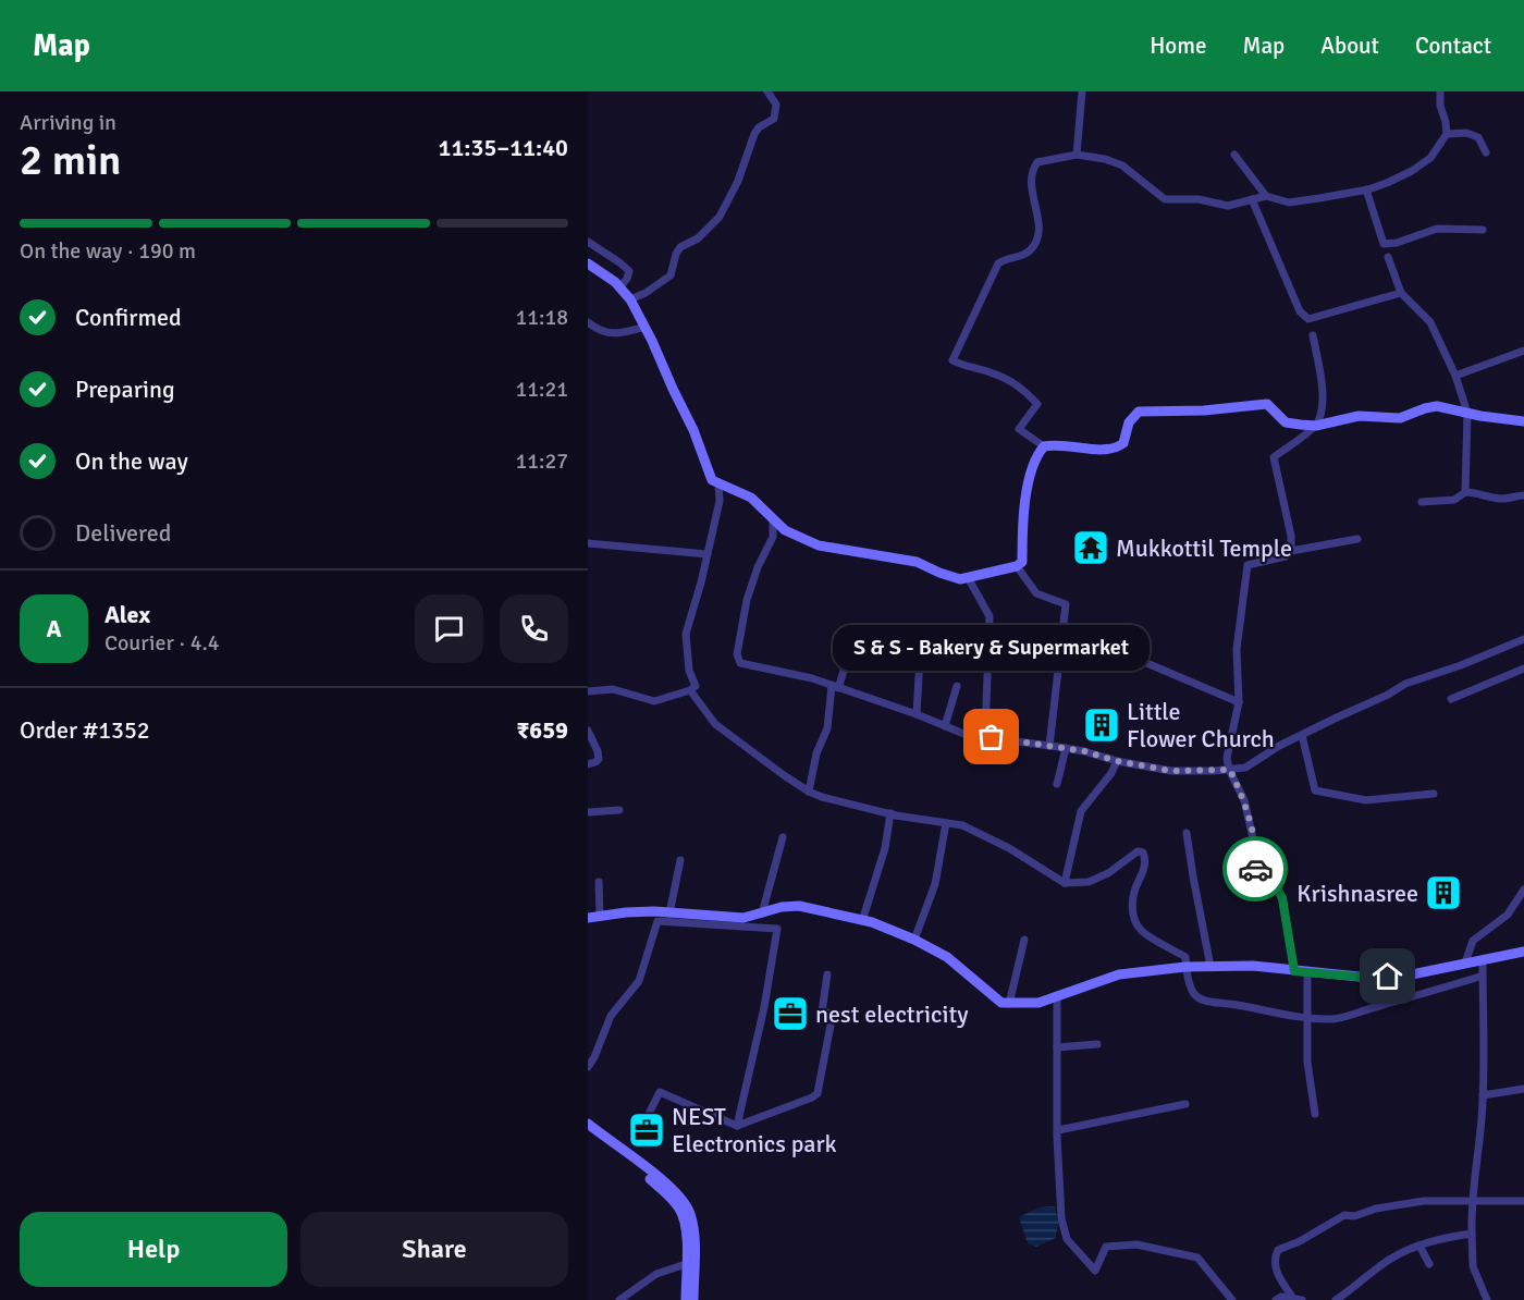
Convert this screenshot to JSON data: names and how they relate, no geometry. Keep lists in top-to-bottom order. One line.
{"places":{"temple":["Mukkottil Temple"],"building":["Little Flower Church","Krishnasree"],"other":["S & S - Bakery & Supermarket"],"office":["nest electricity","NEST Electronics park"]},"page":{"header":"Map","nav":["Home","Map","About","Contact"],"heading":["2 min","Arriving in","11:35–11:40"],"panel":["Alex","Courier · 4.4","Order #1352","₹659"],"bar":"On the way · 190 m","list":[["Confirmed","11:18"],["Preparing","11:21"],["On the way","11:27"],"Delivered"],"round":"A","bubble":"S & S - Bakery & Supermarket","buttons":["Help","Share"]}}
